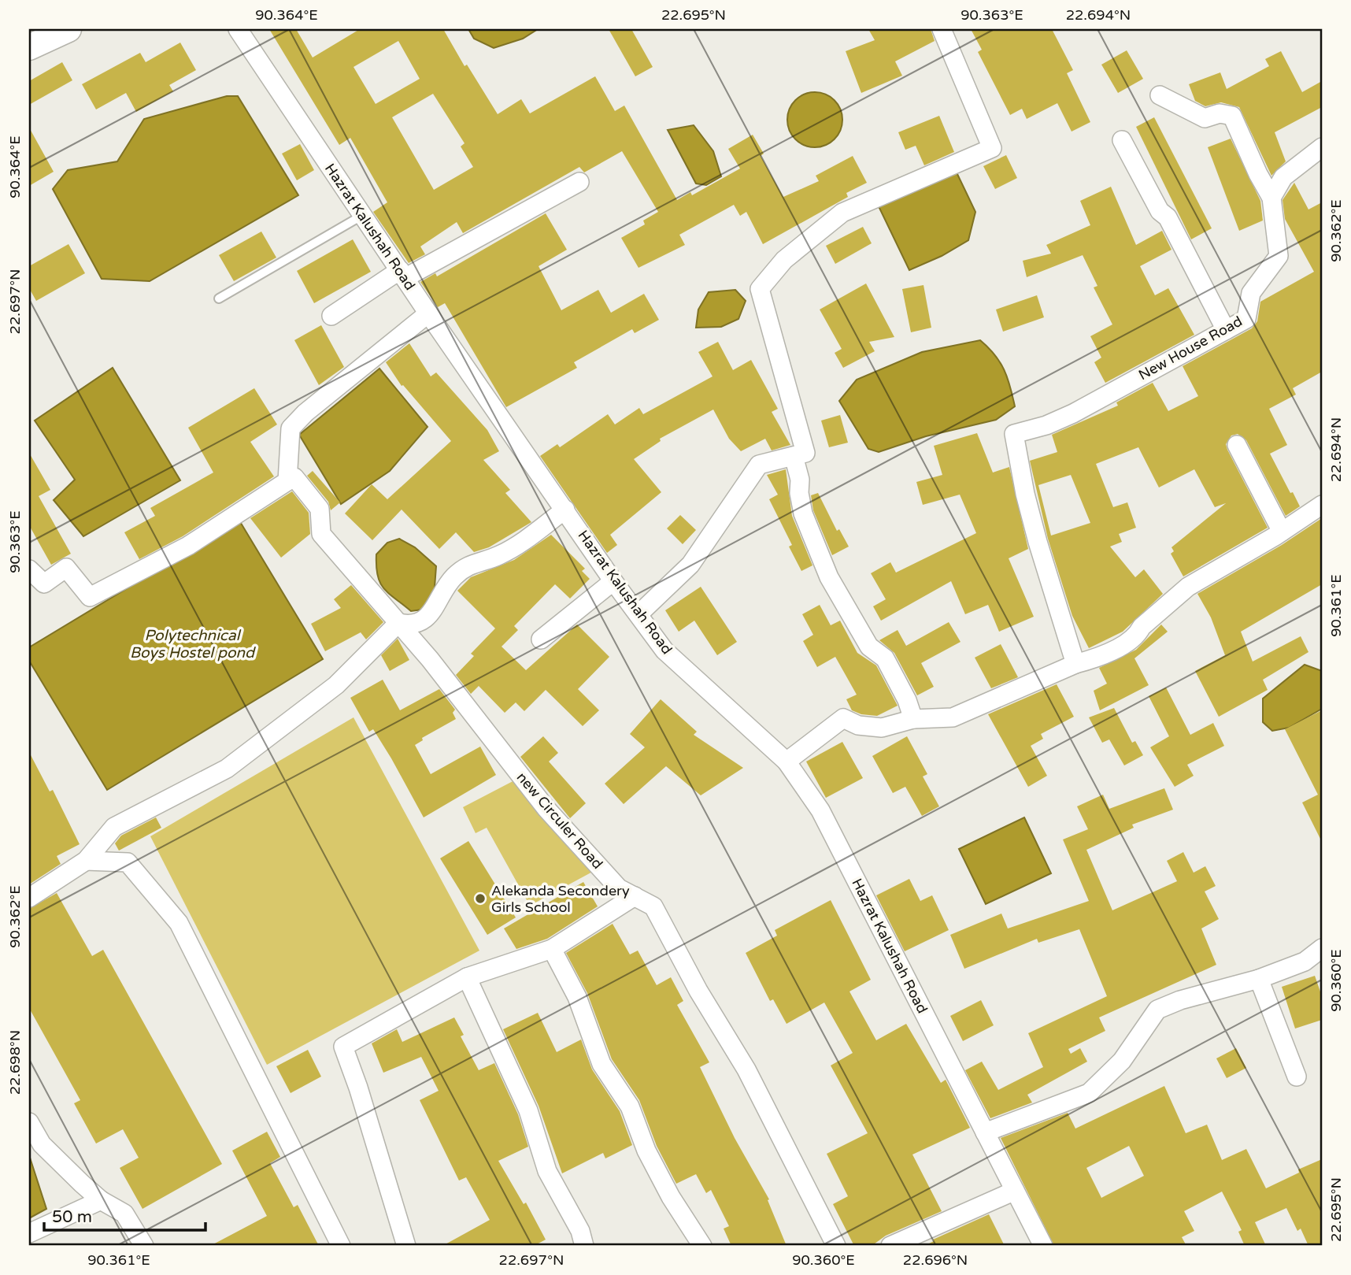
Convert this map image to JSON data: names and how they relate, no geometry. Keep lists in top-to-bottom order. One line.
{"streets":{"street":["Hazrat Kalushah Road","New House Road","new Circuler Road"]},"water":["Polytechnical Boys Hostel pond"],"places":["Alekanda Secondery Girls School"],"scale_bar":"50 m","coordinates":["90.364°E","22.695°N","90.363°E","22.694°N","90.362°E","22.697°N","90.361°E","90.360°E","22.698°N","22.696°N"]}
